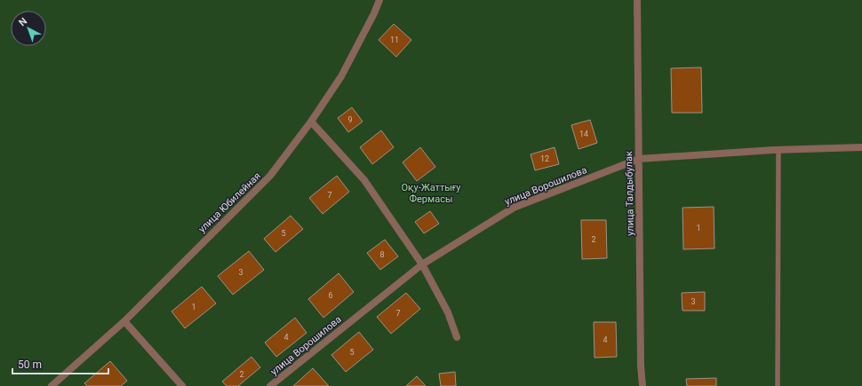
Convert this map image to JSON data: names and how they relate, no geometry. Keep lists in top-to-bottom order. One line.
{"streets":{"street":["улица Ворошилова","улица Талдыбулак","улица Юбилейная"]},"crossings":[["улица Ворошилова","улица Талдыбулак"]],"parks":["Оқу-Жаттығу Фермасы"],"house_numbers":["11","9","14","12","7","1","5","2","8","3","6","3","1","7","4","4","5","2"],"scale_bar":"50 m","north":"top left"}
